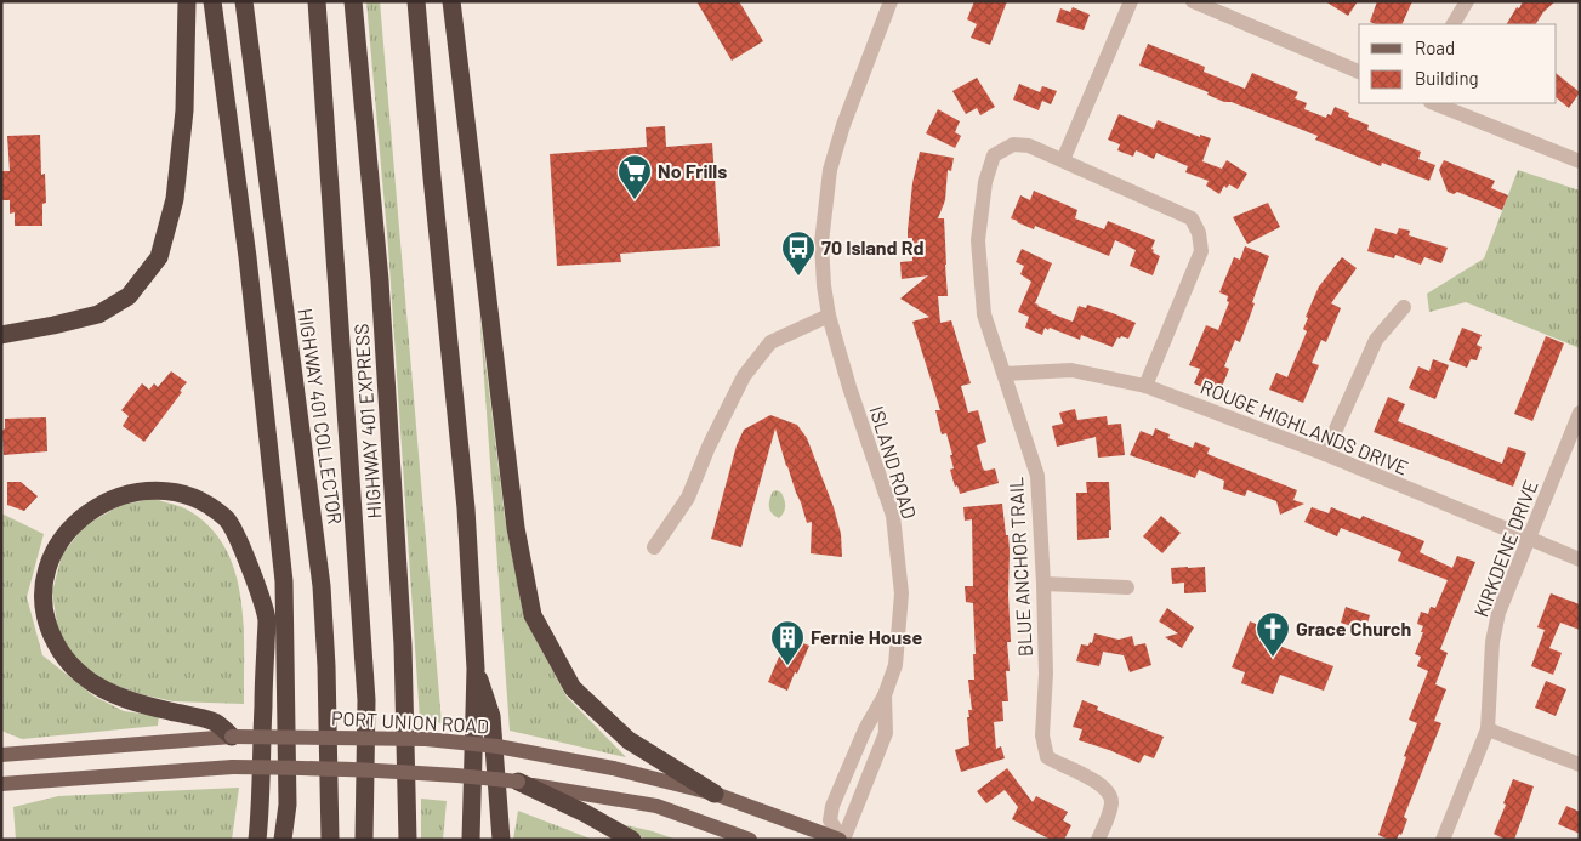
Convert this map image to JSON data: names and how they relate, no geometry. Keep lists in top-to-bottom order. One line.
{"streets":{"highway":["HIGHWAY 401 COLLECTOR","HIGHWAY 401 EXPRESS"],"main road":["PORT UNION ROAD"],"street":["ROUGE HIGHLANDS DRIVE","ISLAND ROAD","KIRKDENE DRIVE","BLUE ANCHOR TRAIL"]},"crossings":[["ROUGE HIGHLANDS DRIVE","KIRKDENE DRIVE"],["ROUGE HIGHLANDS DRIVE","BLUE ANCHOR TRAIL"],["ISLAND ROAD","PORT UNION ROAD"]],"places":{"supermarket":["No Frills"],"bus stop":["70 Island Rd"],"church":["Grace Church"],"building":["Fernie House"]},"legend":["Road","Building"]}
